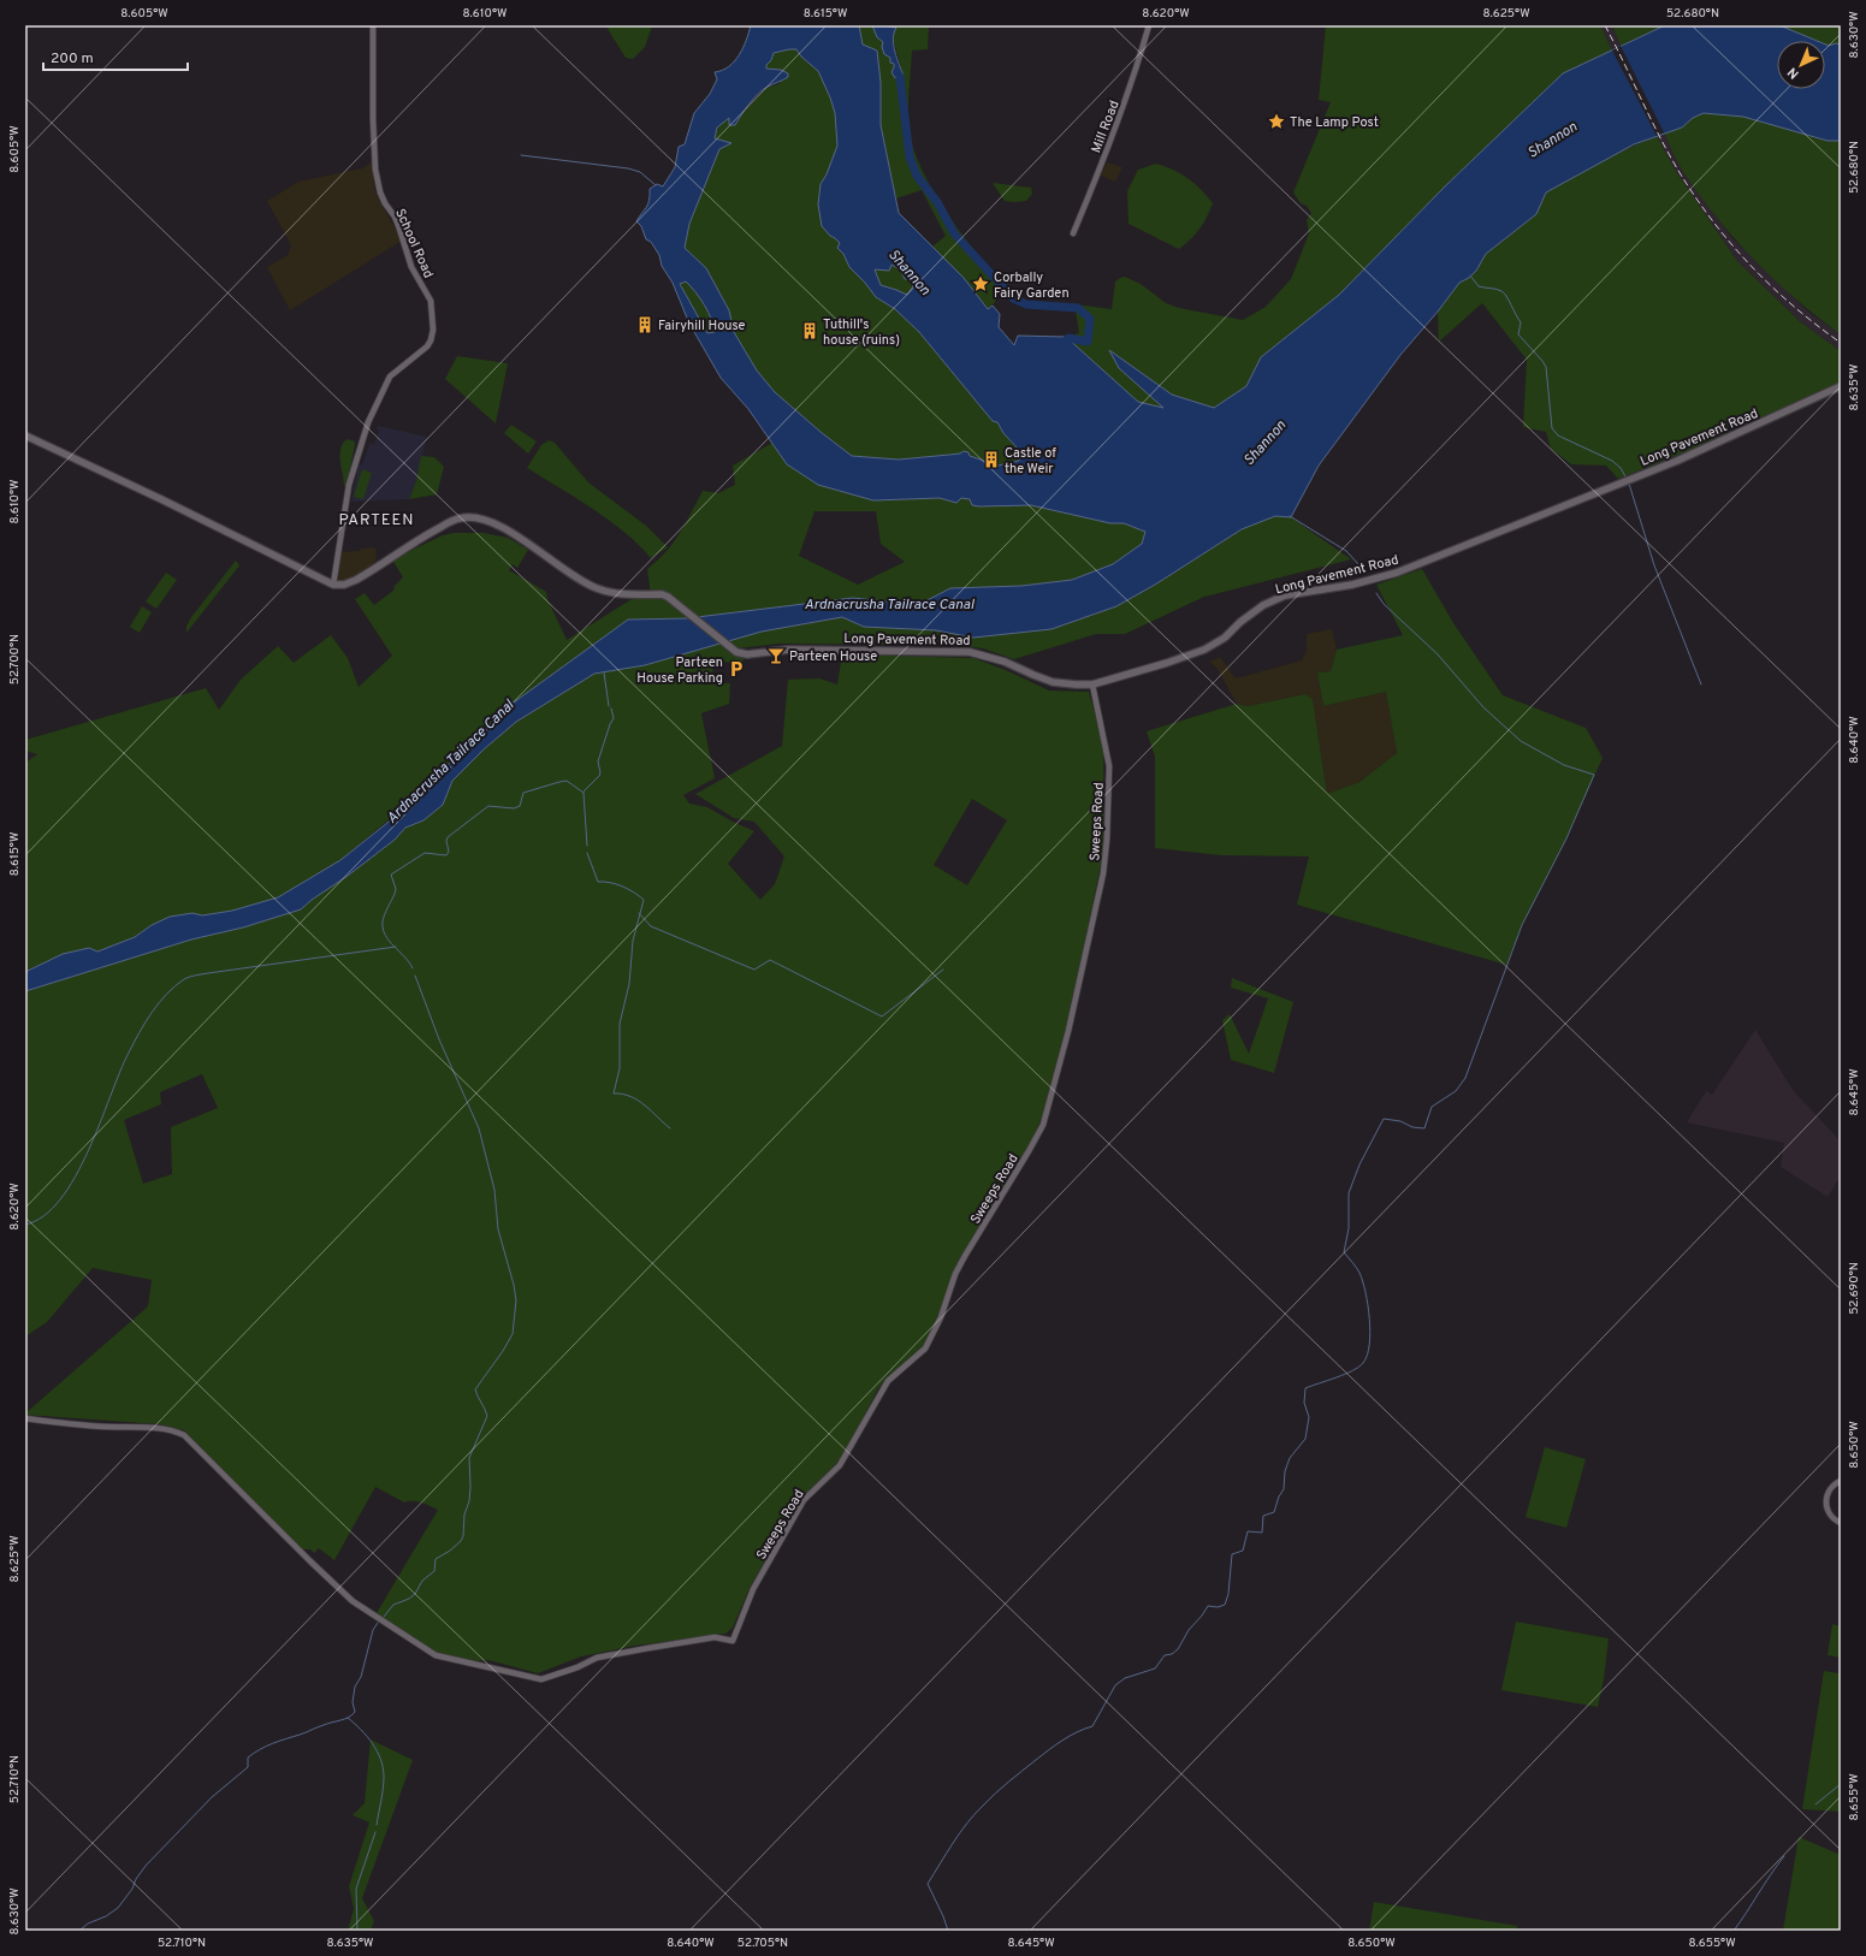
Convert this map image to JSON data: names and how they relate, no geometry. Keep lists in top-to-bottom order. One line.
{"streets":{"main road":["Long Pavement Road"],"street":["Mill Road","School Road","Sweeps Road"]},"crossings":[["School Road","Long Pavement Road"],["Long Pavement Road","Sweeps Road"]],"districts":["PARTEEN"],"water":["Shannon","Ardnacrusha Tailrace Canal"],"places":{"place":["The Lamp Post","Corbally Fairy Garden"],"building":["Fairyhill House","Tuthill's house (ruins)","Castle of the Weir"],"bar":["Parteen House"],"parking":["Parteen House Parking"]},"scale_bar":"200 m","north":"bottom left","coordinates":["8.605°W","8.610°W","8.615°W","8.620°W","8.625°W","52.680°N","8.630°W","8.635°W","52.700°N","8.640°W","8.645°W","52.690°N","8.650°W","52.710°N","8.655°W","52.705°N"]}
